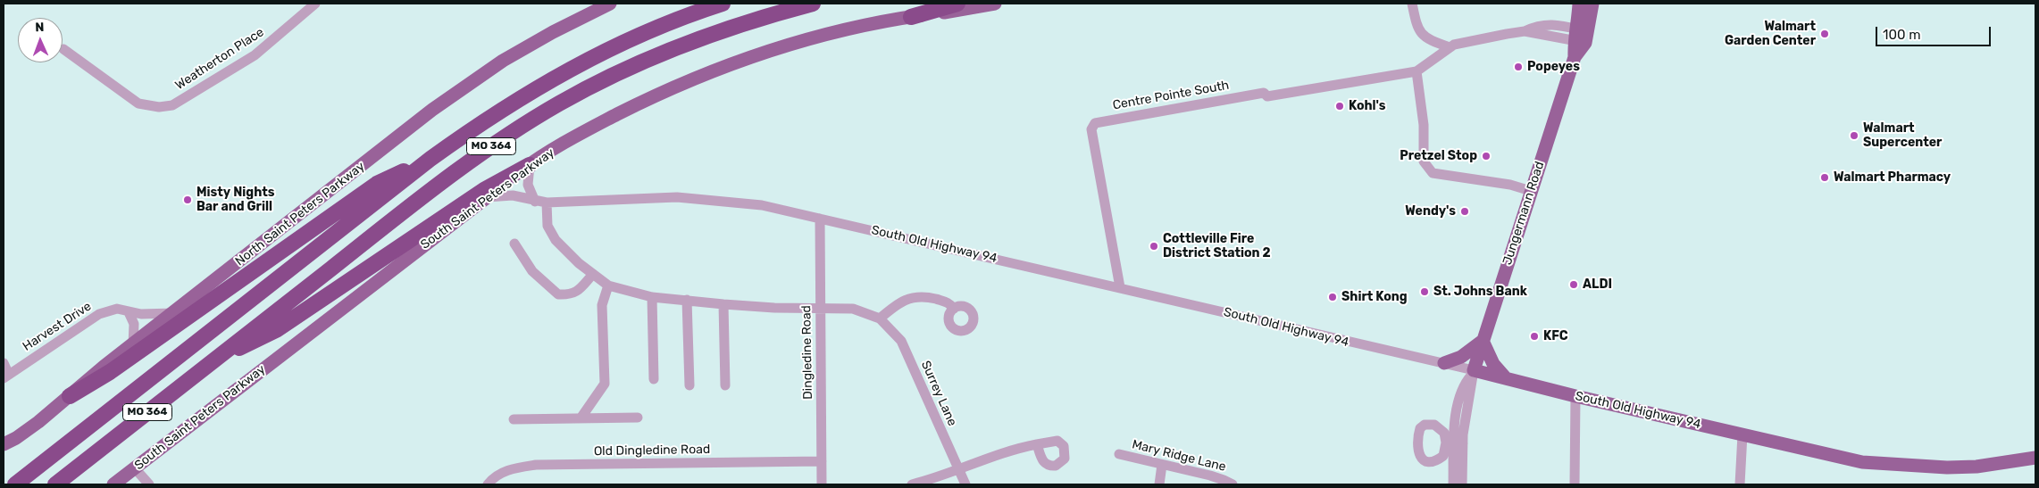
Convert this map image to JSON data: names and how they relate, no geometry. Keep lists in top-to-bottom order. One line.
{"streets":{"highway":["MO 364"],"main road":["South Saint Peters Parkway","Jungermann Road","North Saint Peters Parkway","South Old Highway 94"],"street":["Weatherton Place","Centre Pointe South","Harvest Drive","Dingledine Road","Surrey Lane","Old Dingledine Road","Mary Ridge Lane"]},"crossings":[["Centre Pointe South","Jungermann Road"],["Centre Pointe South","South Old Highway 94"],["South Saint Peters Parkway","South Old Highway 94"],["Jungermann Road","South Old Highway 94"],["North Saint Peters Parkway","Harvest Drive"],["South Old Highway 94","Dingledine Road"],["Dingledine Road","Old Dingledine Road"]],"places":["Walmart Garden Center","Popeyes","Kohl's","Walmart Supercenter","Pretzel Stop","Walmart Pharmacy","Misty Nights Bar and Grill","Wendy's","Cottleville Fire District Station 2","ALDI","St. Johns Bank","Shirt Kong","KFC"],"scale_bar":"100 m","north":"top"}
